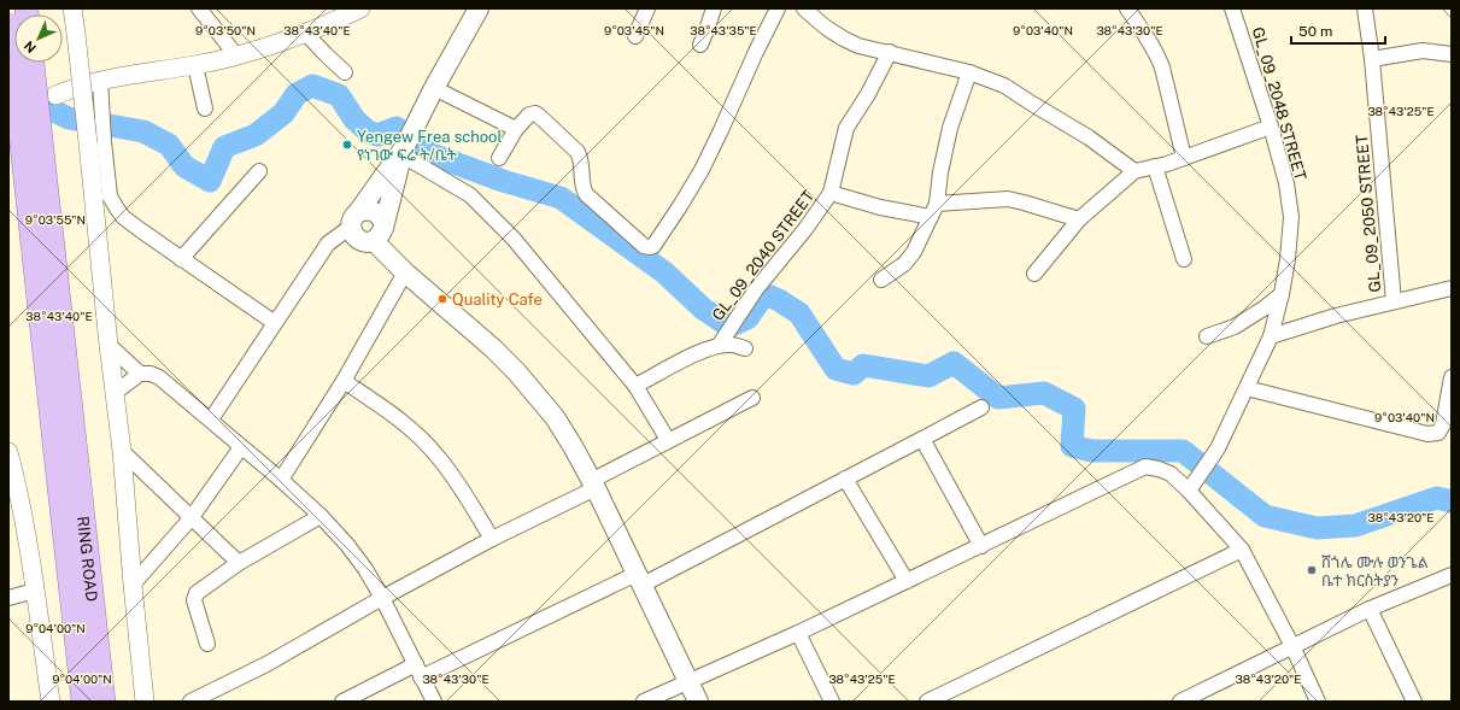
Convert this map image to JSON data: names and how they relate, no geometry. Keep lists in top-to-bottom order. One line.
{"streets":{"highway":["RING ROAD"],"street":["GL_09_2048 STREET","GL_09_2050 STREET","GL_09_2040 STREET"]},"places":["Yengew Frea school የነገው ፍሬ ት/ቤት","Quality Cafe","ሸጎሌ ሙሉ ወንጌል ቤተ ክርስትያን"],"scale_bar":"50 m","north":"bottom left","coordinates":["9°03'50\"N","38°43'40\"E","9°03'45\"N","38°43'35\"E","9°03'40\"N","38°43'30\"E","38°43'25\"E","9°03'55\"N","38°43'20\"E","9°04'00\"N"]}
